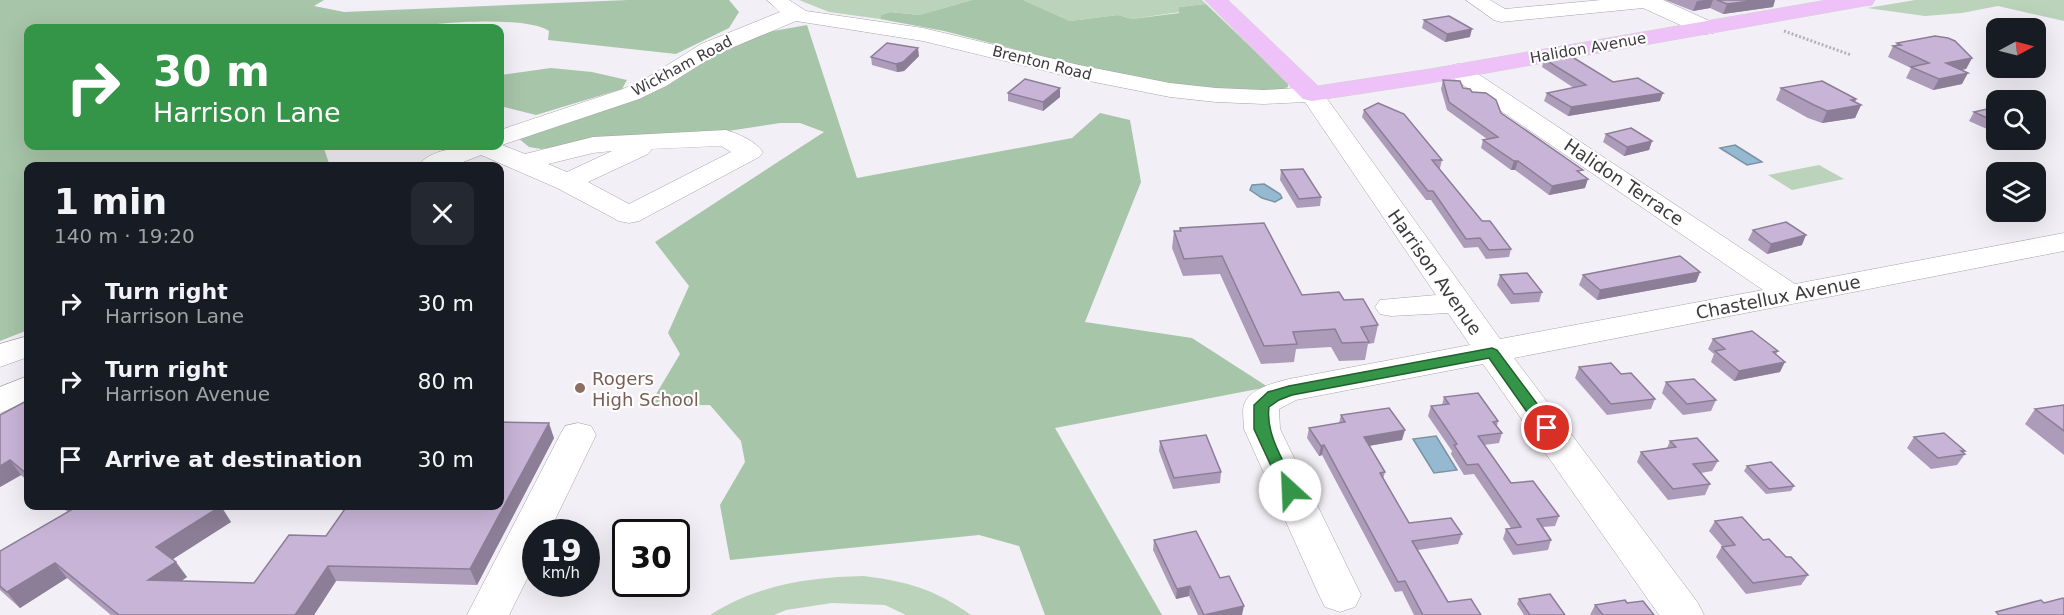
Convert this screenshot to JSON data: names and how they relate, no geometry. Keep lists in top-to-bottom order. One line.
{"streets":{"main road":["Halidon Avenue","Harrison Avenue"],"street":["Brenton Road","Wickham Road","Halidon Terrace","Chastellux Avenue"]},"crossings":[["Halidon Avenue","Brenton Road"],["Halidon Avenue","Halidon Terrace"],["Halidon Avenue","Harrison Avenue"],["Brenton Road","Wickham Road"],["Brenton Road","Harrison Avenue"],["Halidon Terrace","Chastellux Avenue"],["Harrison Avenue","Chastellux Avenue"]],"places":["Rogers High School"],"north":"right","page":{"turn":["30 m","Harrison Lane"],"heading":["1 min","140 m · 19:20"],"list":[{"name":"Turn right","note":"Harrison Lane","value":"30 m"},{"name":"Turn right","note":"Harrison Avenue","value":"80 m"},{"name":"Arrive at destination","value":"30 m"}],"speed":"19 km/h","limit":"30"}}
